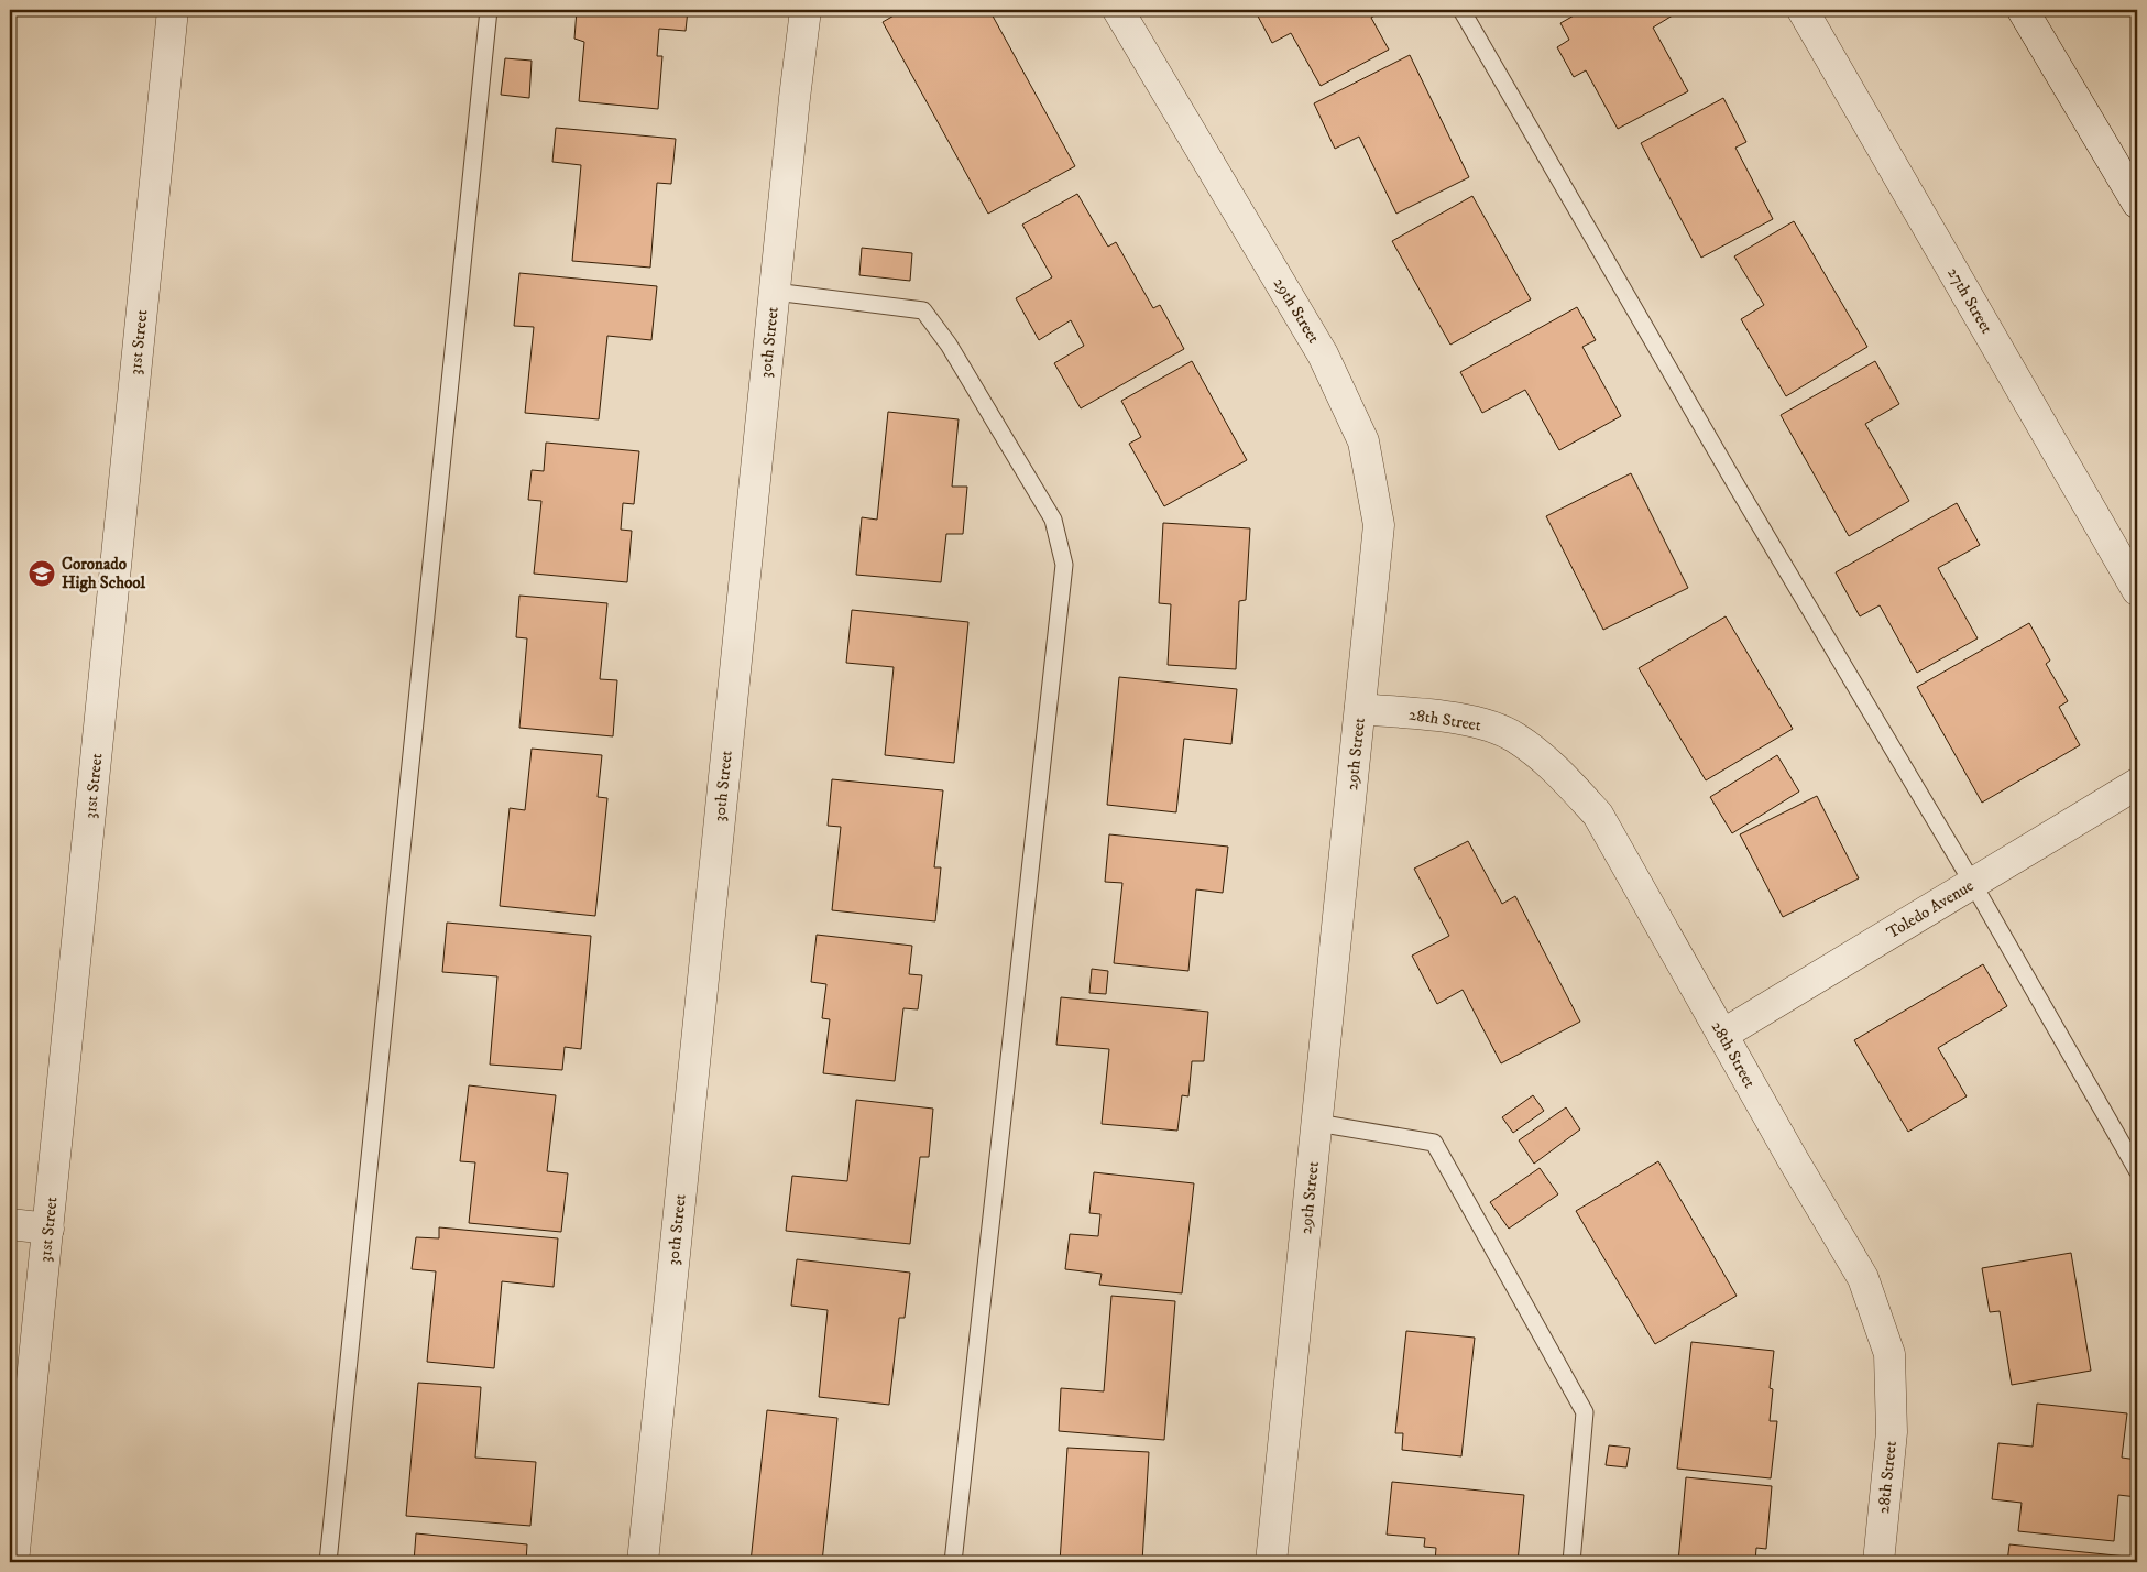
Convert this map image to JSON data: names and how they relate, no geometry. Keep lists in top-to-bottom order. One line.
{"streets":{"street":["27th Street","29th Street","31st Street","30th Street","28th Street","Toledo Avenue"]},"crossings":[["29th Street","28th Street"],["28th Street","Toledo Avenue"]],"places":{"school or university":["Coronado High School"]}}
